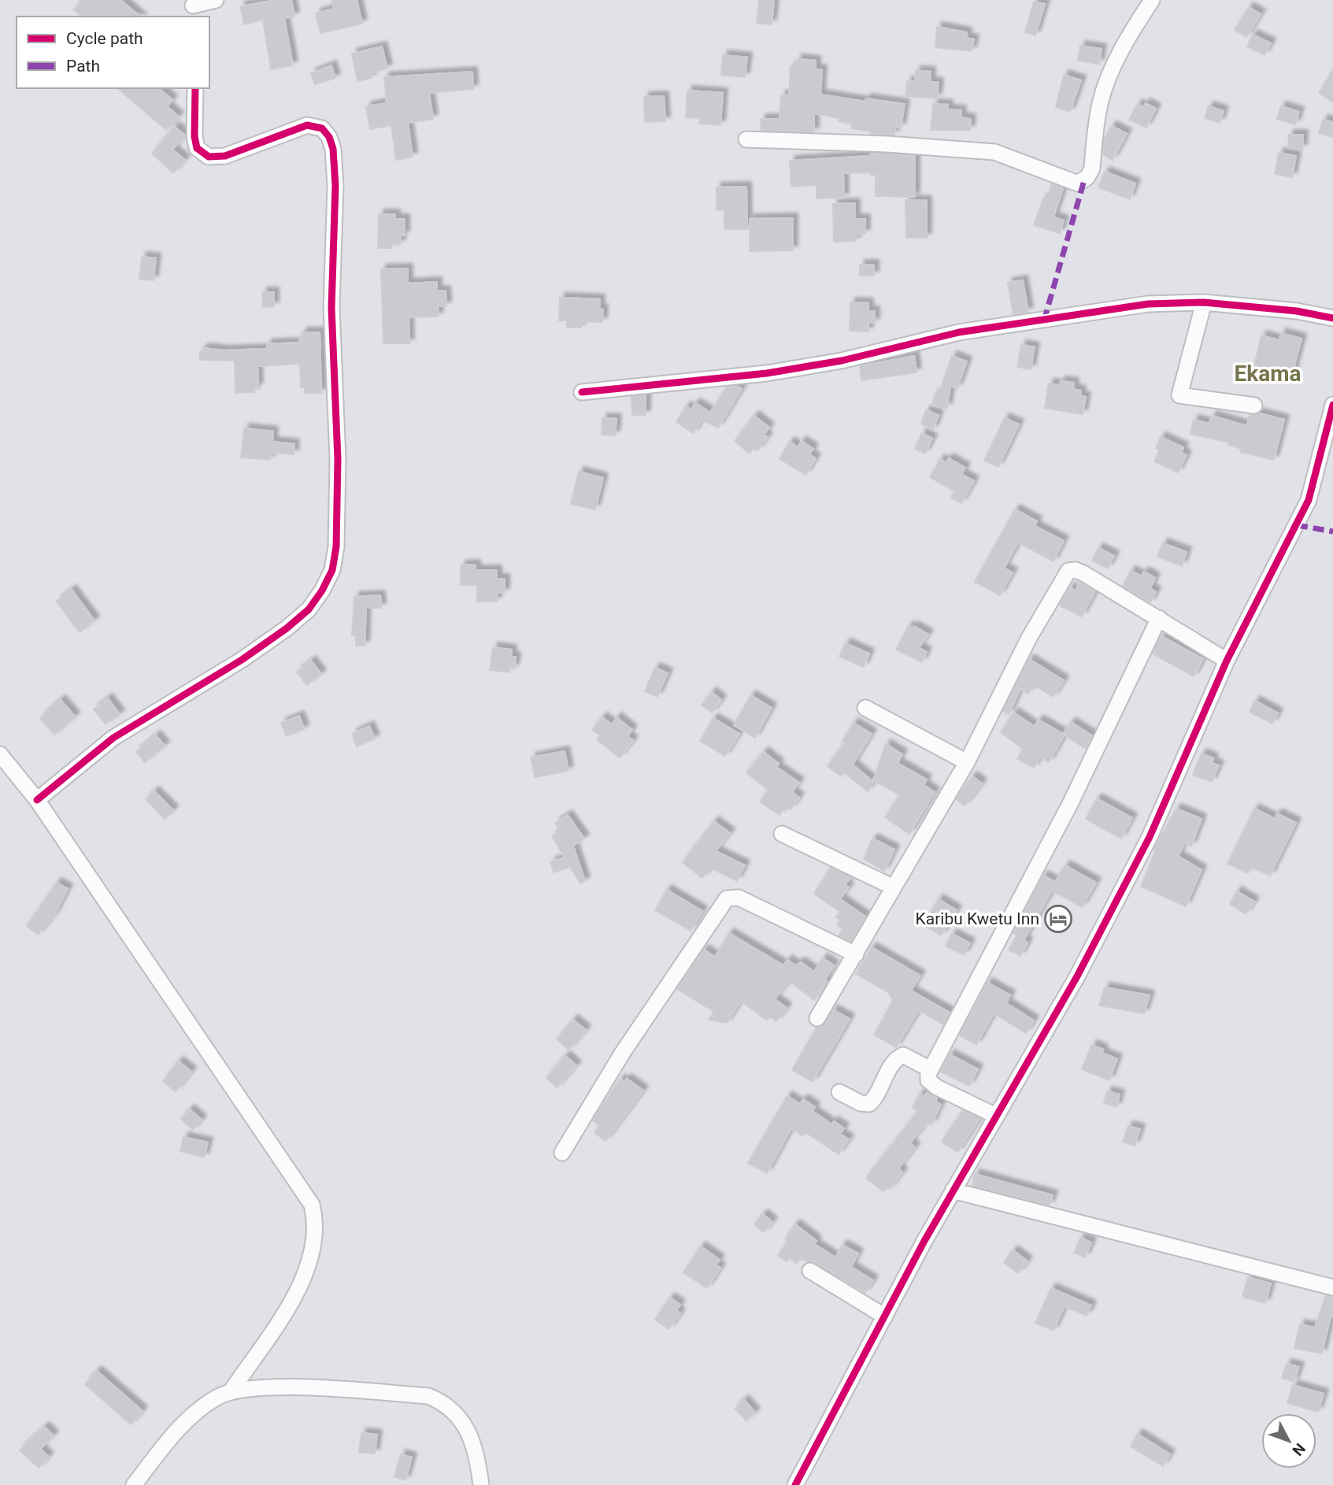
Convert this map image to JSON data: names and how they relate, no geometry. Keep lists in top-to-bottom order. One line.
{"districts":["Ekama"],"places":{"hotel":["Karibu Kwetu Inn"]},"legend":["Cycle path","Path"],"north":"bottom right"}
